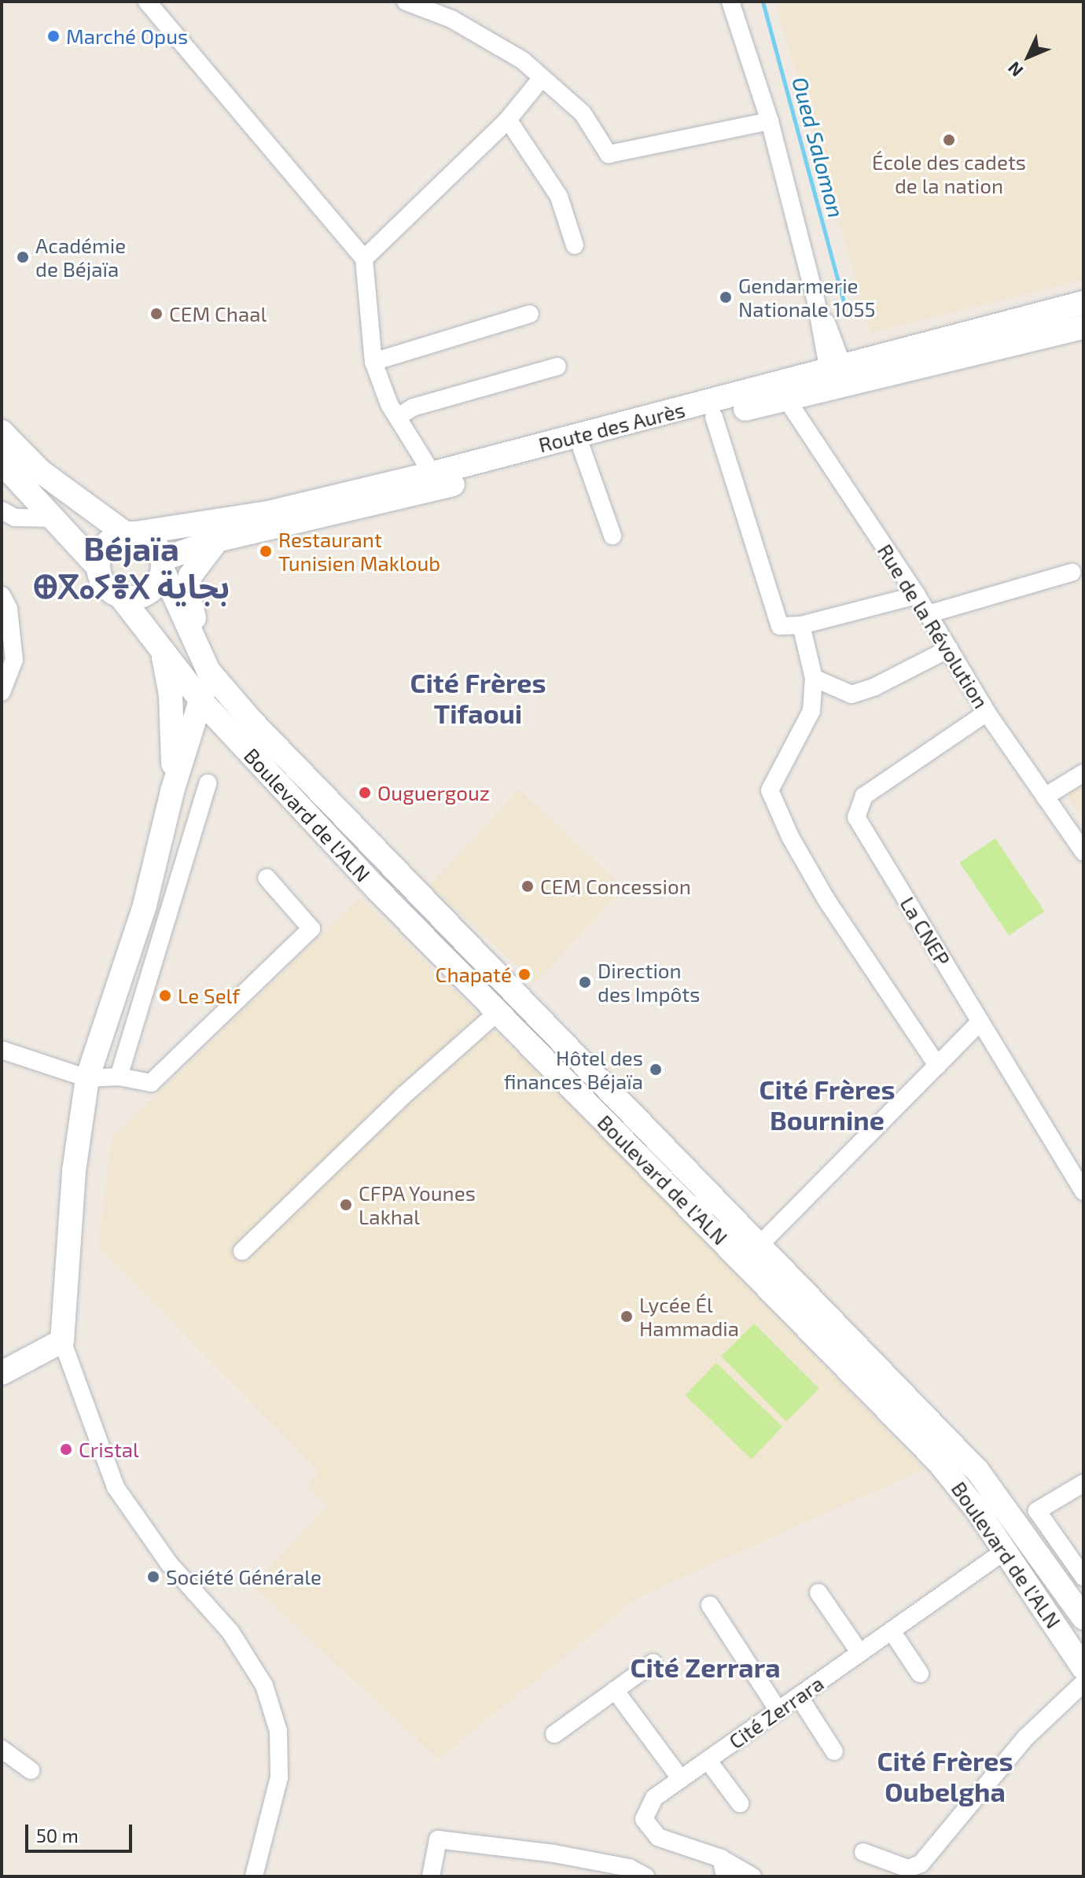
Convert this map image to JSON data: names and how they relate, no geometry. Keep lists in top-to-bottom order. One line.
{"streets":{"main road":["Route des Aurès","Boulevard de l'ALN"],"street":["Rue de la Révolution","La CNEP","Cité Zerrara"]},"crossings":[["Route des Aurès","Rue de la Révolution"],["Route des Aurès","Boulevard de l'ALN"],["Rue de la Révolution","La CNEP"],["Boulevard de l'ALN","Cité Zerrara"]],"districts":["Béjaïa ⴲⴳⴰⵢⴻⵝ بجاية","Cité Frères Tifaoui","Cité Frères Bournine","Cité Zerrara","Cité Frères Oubelgha"],"water":["Oued Salomon"],"places":["Marché Opus","École des cadets de la nation","Académie de Béjaïa","Gendarmerie Nationale 1055","CEM Chaal","Restaurant Tunisien Makloub","Ouguergouz","CEM Concession","Chapaté","Direction des Impôts","Le Self","Hôtel des finances Béjaïa","CFPA Younes Lakhal","Lycée Él Hammadia","Cristal","Société Générale"],"scale_bar":"50 m","north":"bottom left"}
